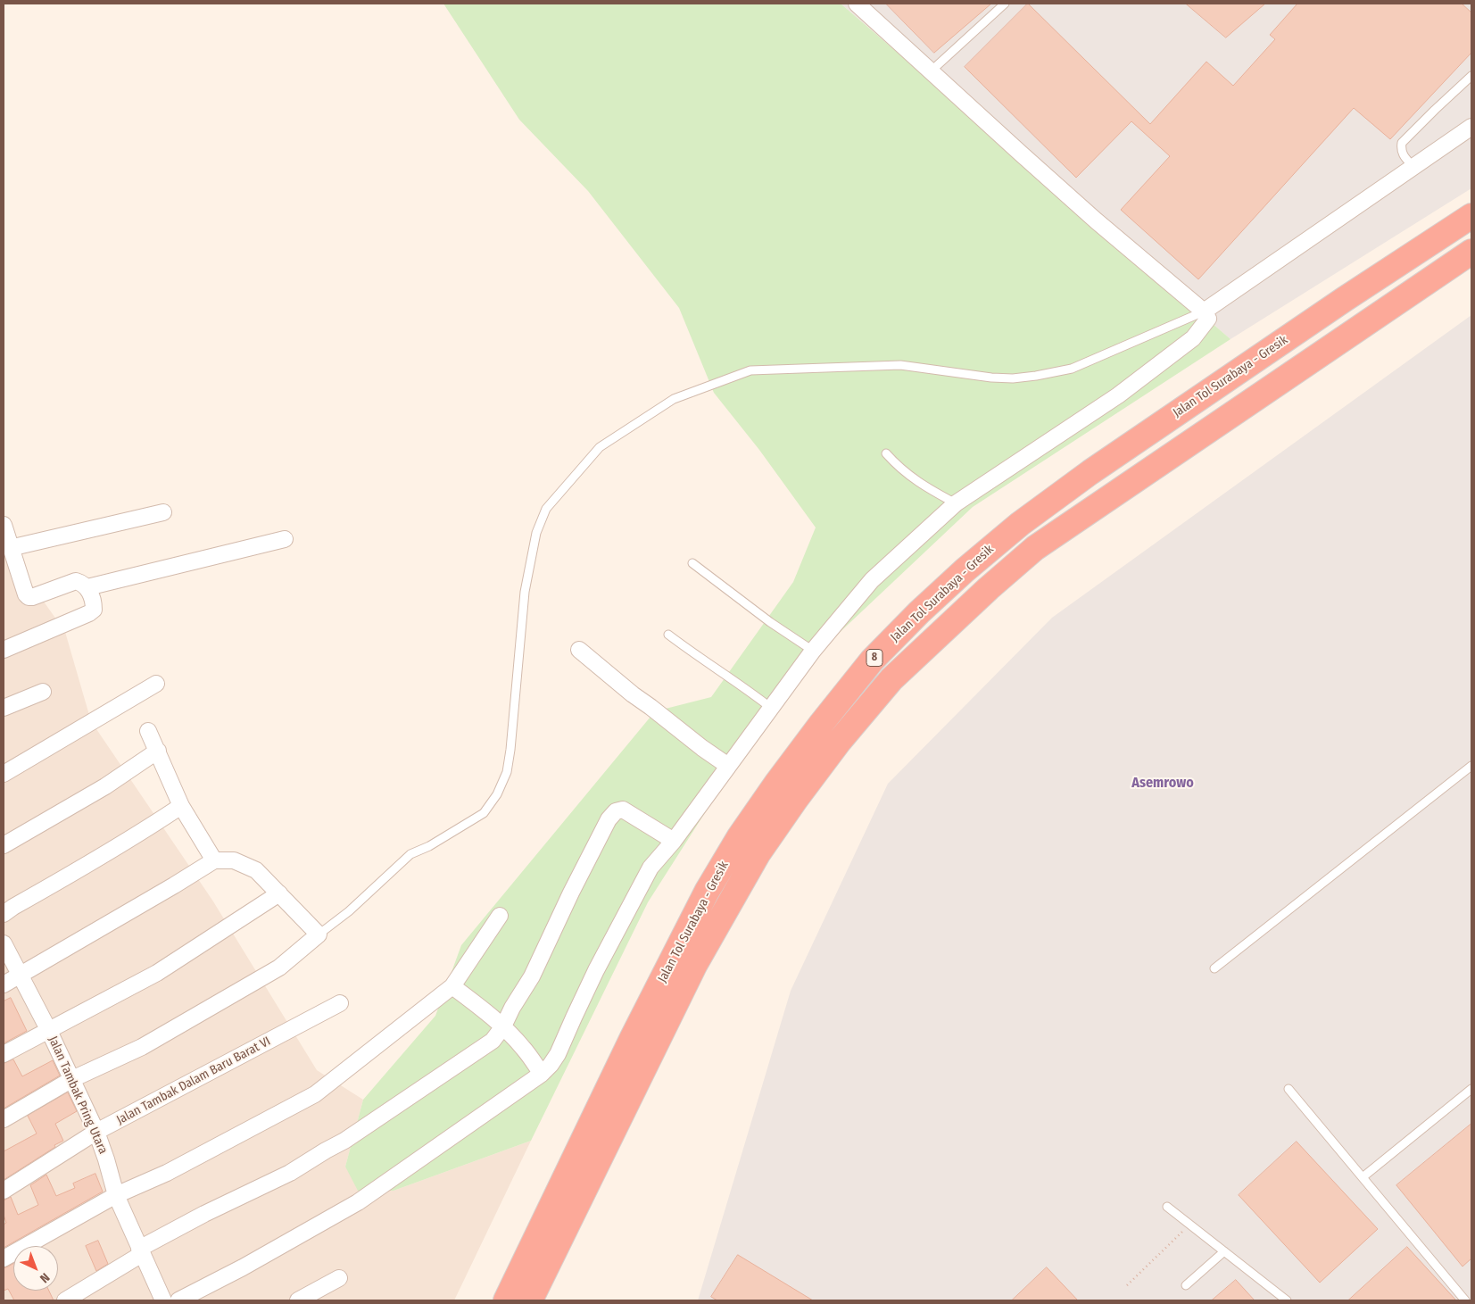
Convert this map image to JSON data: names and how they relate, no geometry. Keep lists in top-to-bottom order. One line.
{"streets":{"highway":["Jalan Tol Surabaya - Gresik","8"],"street":["Jalan Tambak Dalam Baru Barat VI","Jalan Tambak Pring Utara"]},"crossings":[["Jalan Tambak Dalam Baru Barat VI","Jalan Tambak Pring Utara"]],"districts":["Asemrowo"],"north":"bottom right"}
